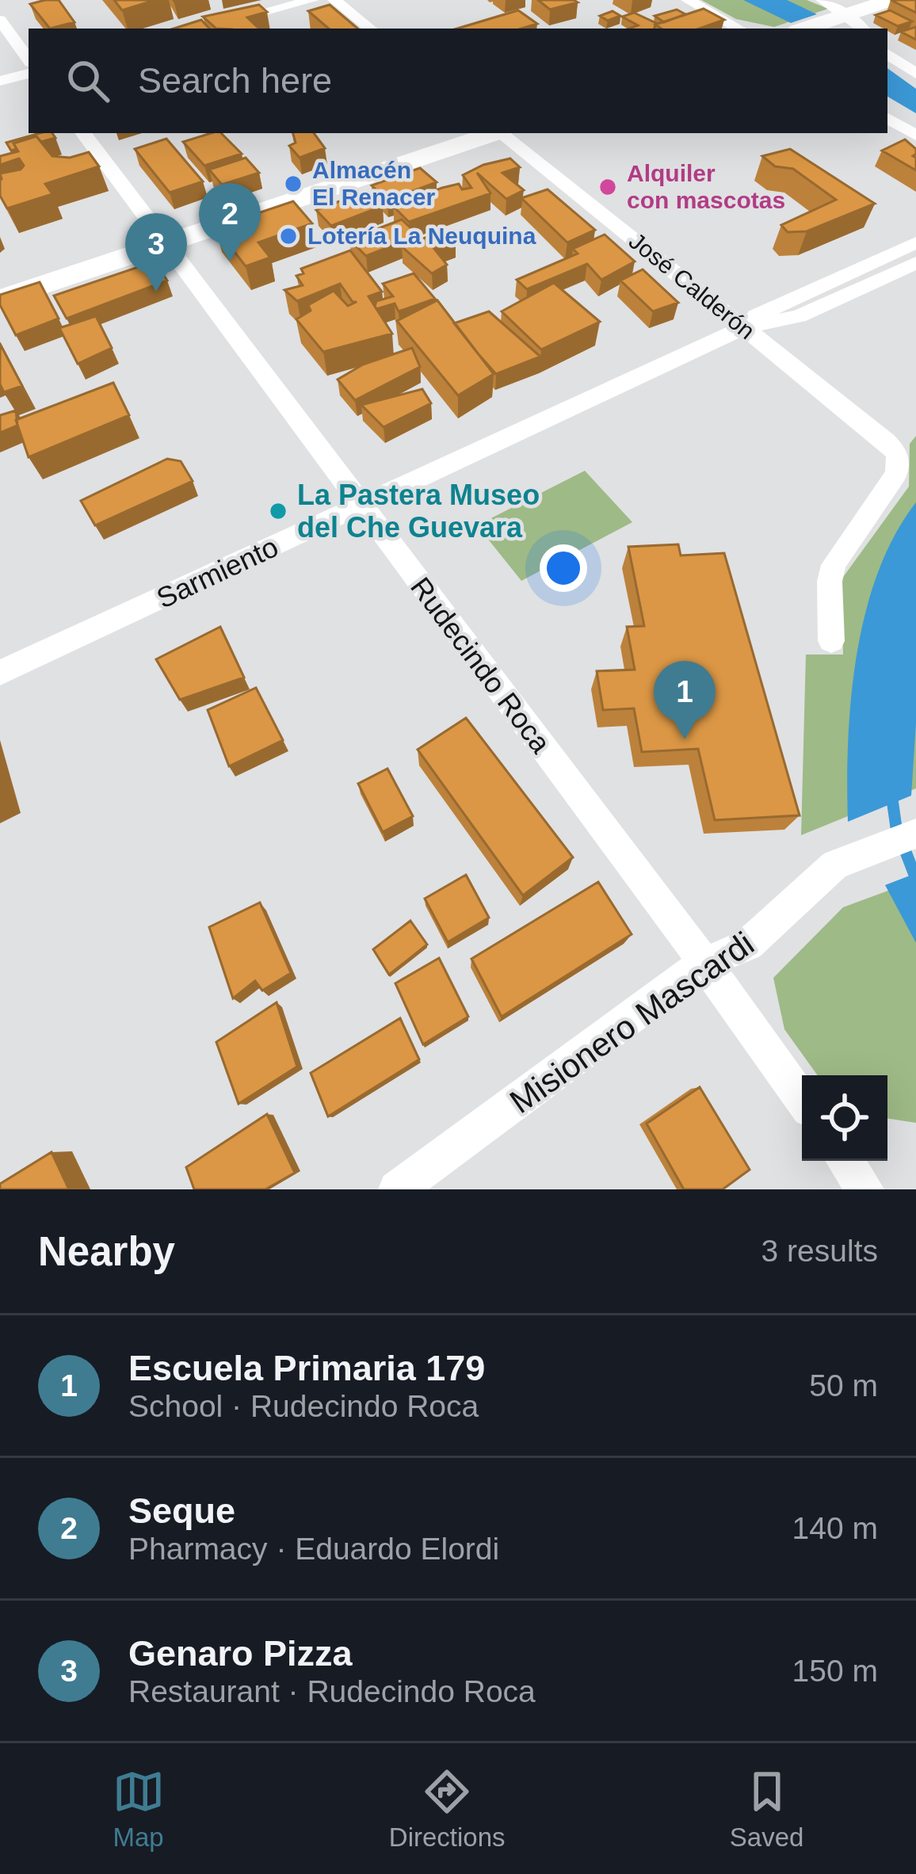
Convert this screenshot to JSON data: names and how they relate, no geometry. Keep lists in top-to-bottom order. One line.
{"streets":{"street":["José Calderón","Sarmiento","Rudecindo Roca","Misionero Mascardi"]},"crossings":[["José Calderón","Sarmiento"],["Sarmiento","Rudecindo Roca"],["Rudecindo Roca","Misionero Mascardi"]],"places":["Almacén El Renacer","Alquiler con mascotas","Lotería La Neuquina","La Pastera Museo del Che Guevara"],"page":{"search":"Search here","pins":["2","3","1"],"heading":["Nearby","3 results"],"list":[{"mark":"1","name":"Escuela Primaria 179","note":"School · Rudecindo Roca","value":"50 m"},{"mark":"2","name":"Seque","note":"Pharmacy · Eduardo Elordi","value":"140 m"},{"mark":"3","name":"Genaro Pizza","note":"Restaurant · Rudecindo Roca","value":"150 m"}],"nav":["Map","Directions","Saved"]}}
